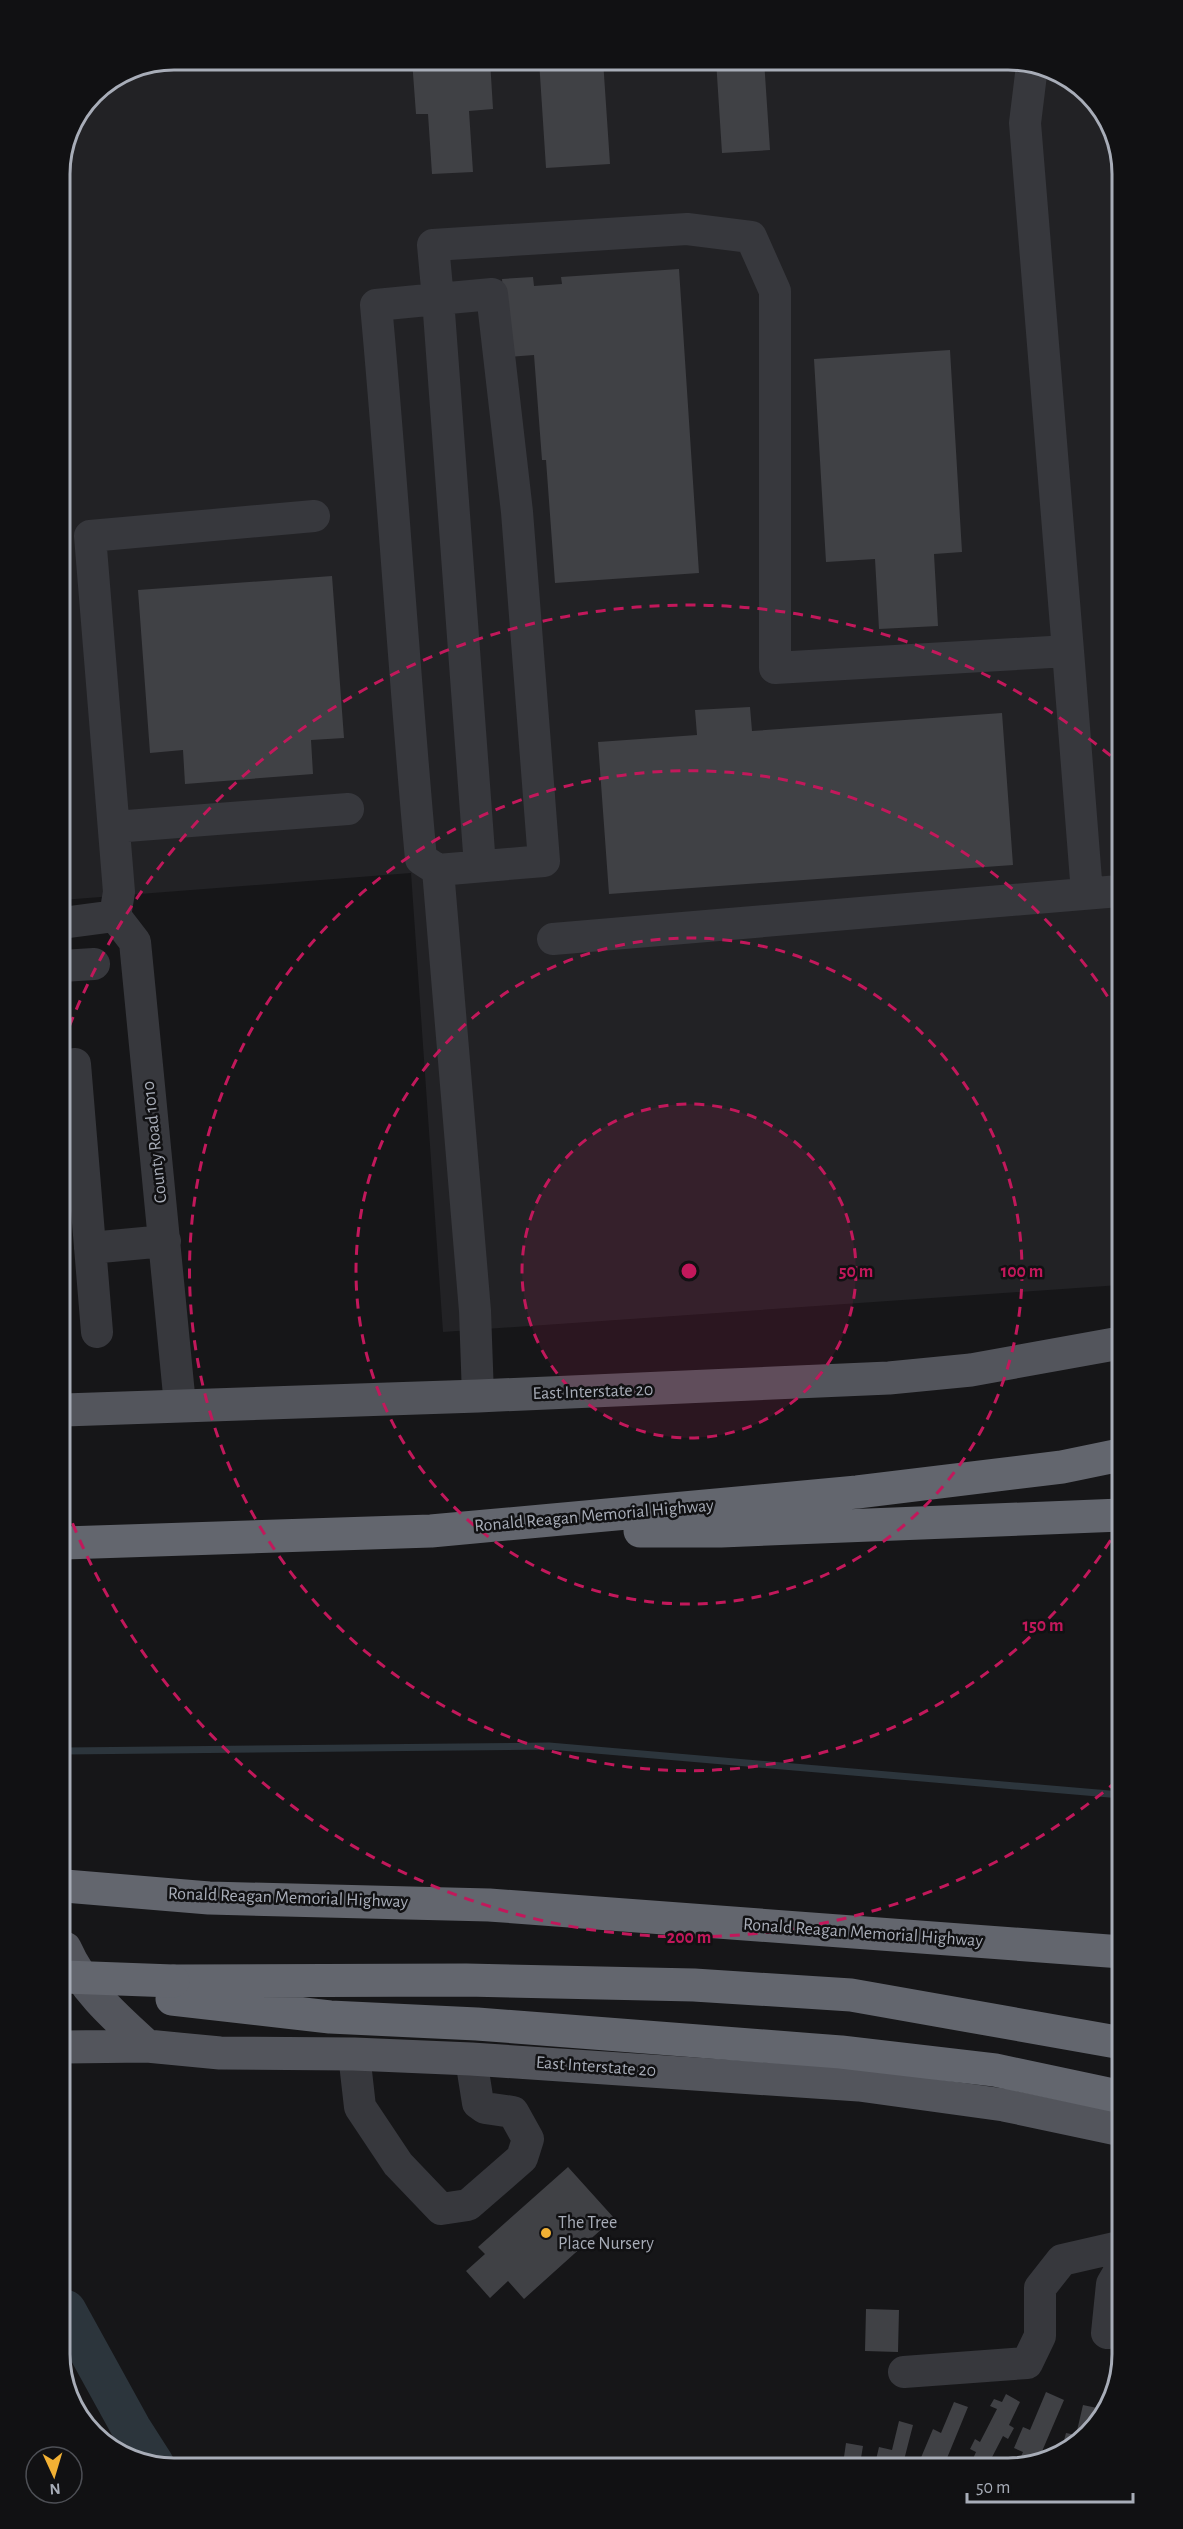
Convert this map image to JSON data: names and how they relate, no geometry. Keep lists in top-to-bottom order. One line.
{"streets":{"highway":["Ronald Reagan Memorial Highway"],"main road":["East Interstate 20"],"street":["County Road 1010"]},"crossings":[["County Road 1010","East Interstate 20"]],"places":["The Tree Place Nursery"],"scale_bar":"50 m","north":"bottom","rings":["50 m","100 m","150 m","200 m"]}
